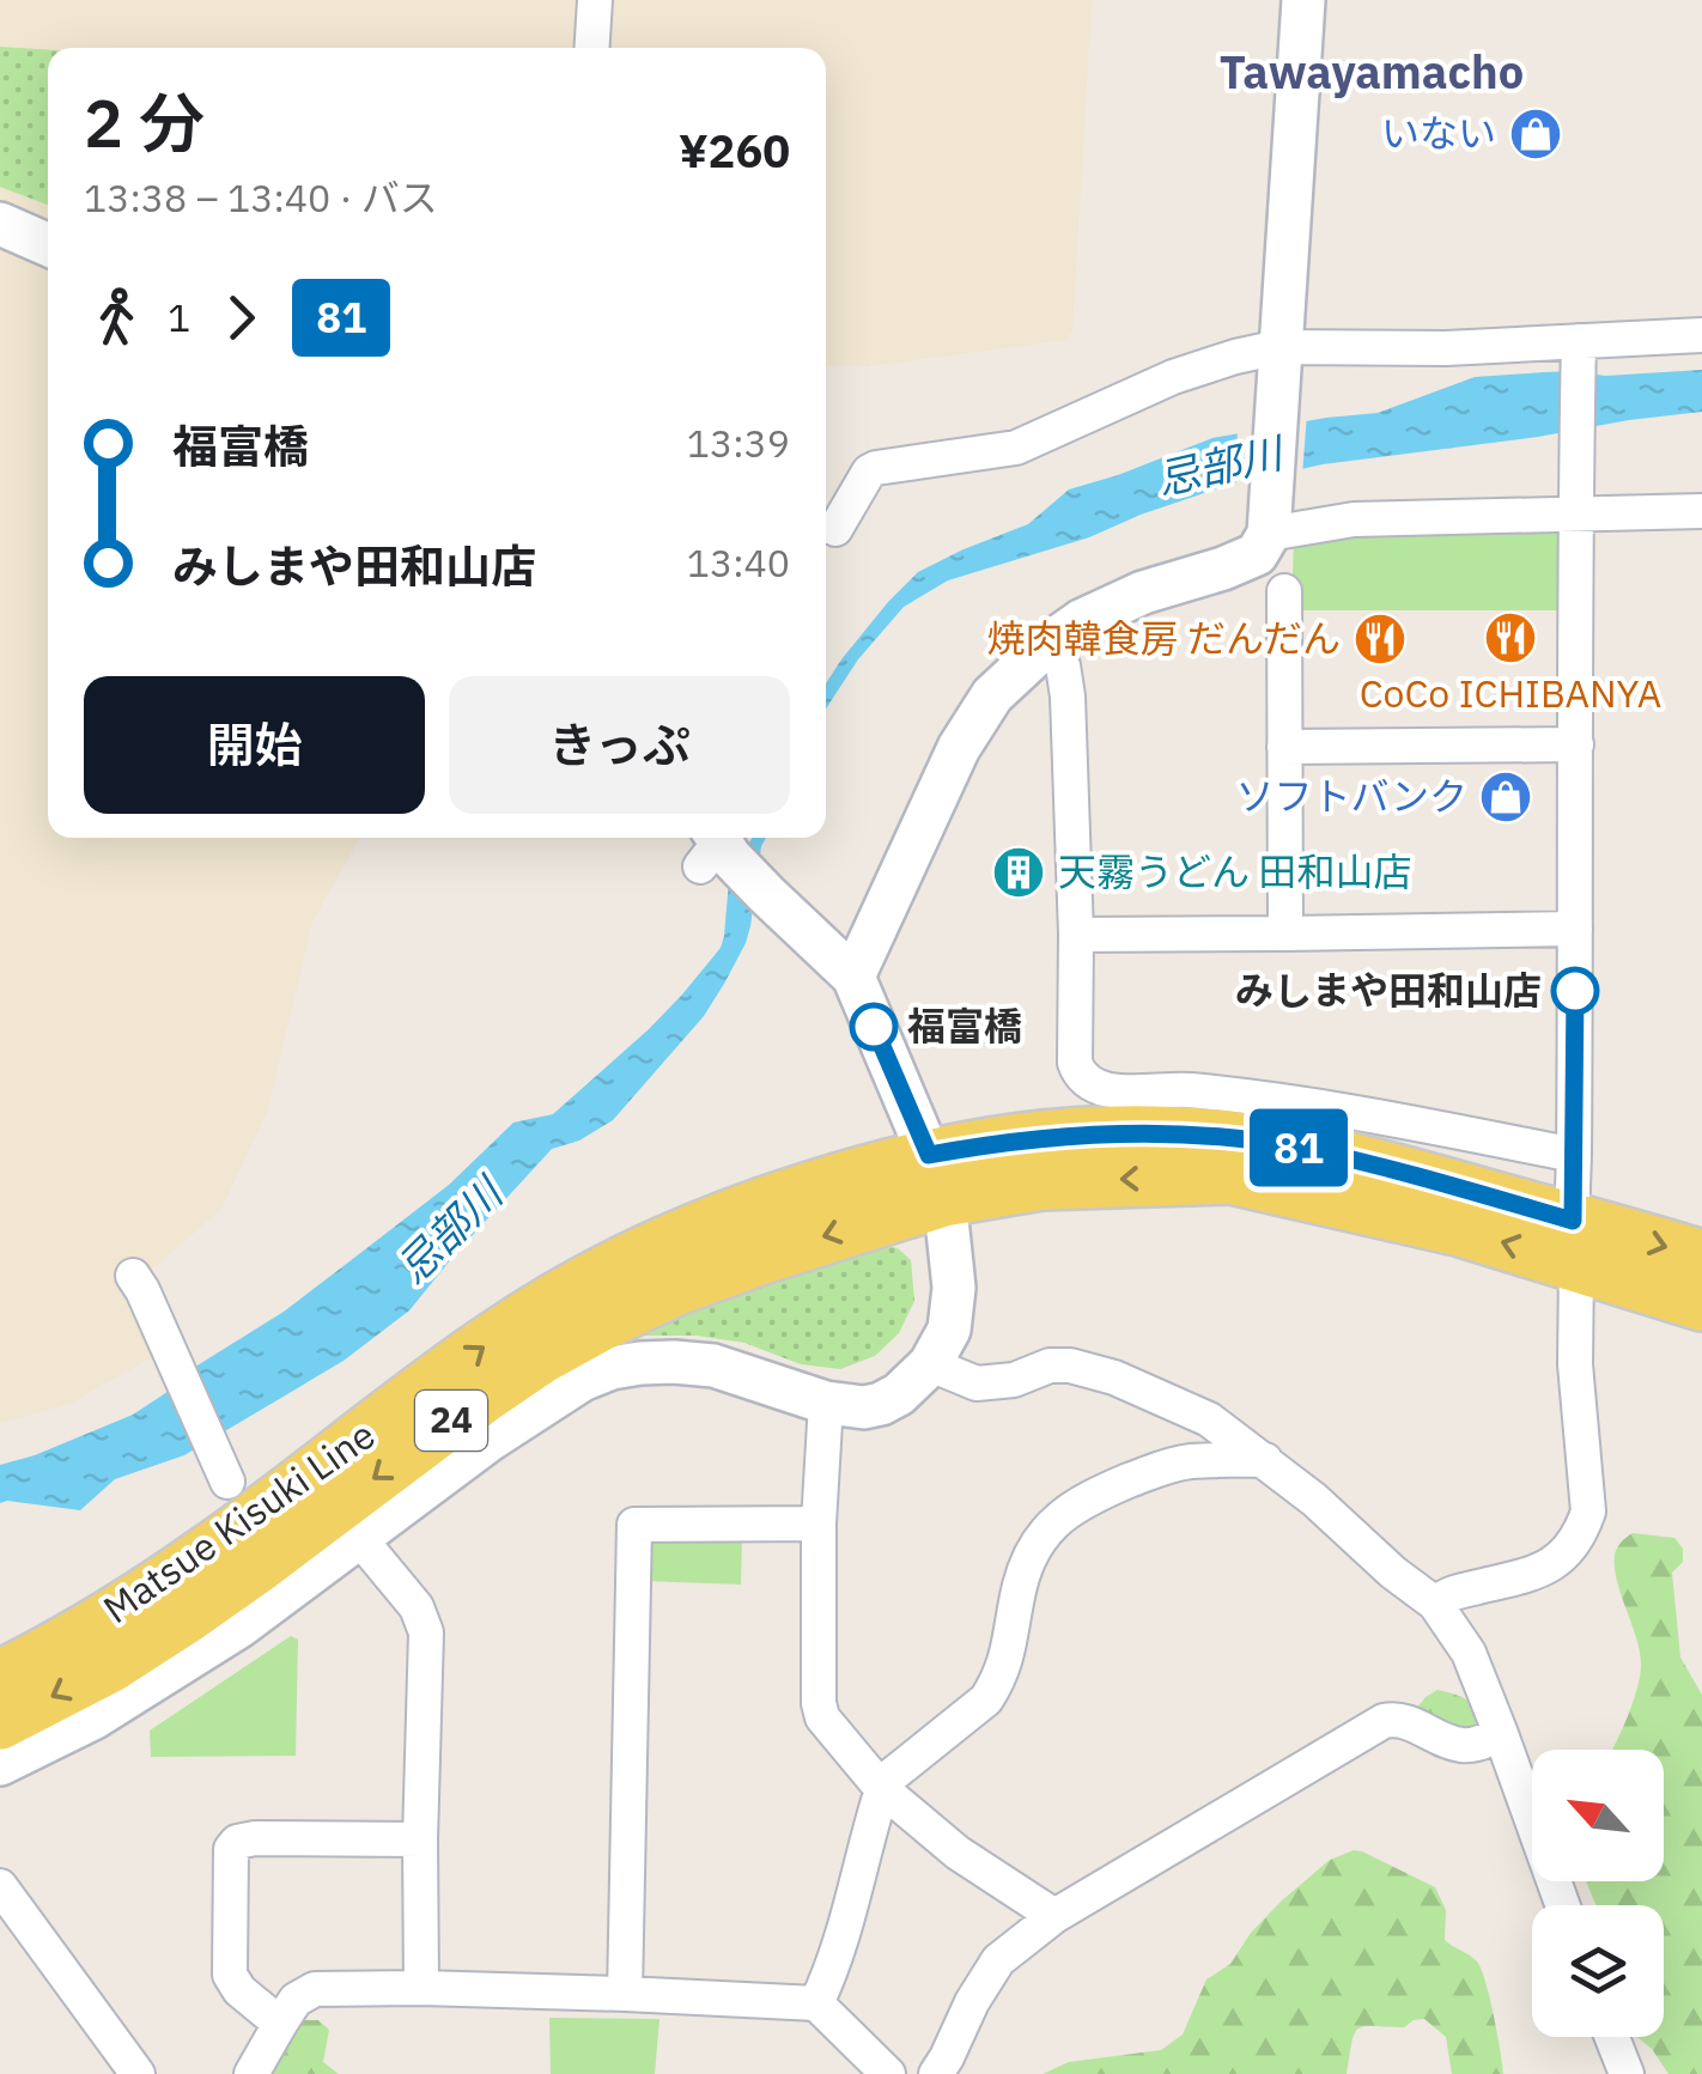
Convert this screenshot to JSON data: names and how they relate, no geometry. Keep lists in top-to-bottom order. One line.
{"streets":{"main road":["24","Matsue Kisuki Line"]},"districts":["Tawayamacho"],"water":["忌部川"],"places":{"shop":["いない","ソフトバンク"],"restaurant":["CoCo ICHIBANYA","焼肉韓食房 だんだん"],"building":["天霧うどん 田和山店"],"other":["みしまや田和山店","福富橋"]},"lines":["bus line 81"],"north":"top left","page":{"on_map":"81","heading":["2 分","13:38 – 13:40 · バス","¥260"],"legs":["1","81"],"list":[{"name":"福富橋","value":"13:39"},{"name":"みしまや田和山店","value":"13:40"}],"buttons":["開始","きっぷ"]}}
